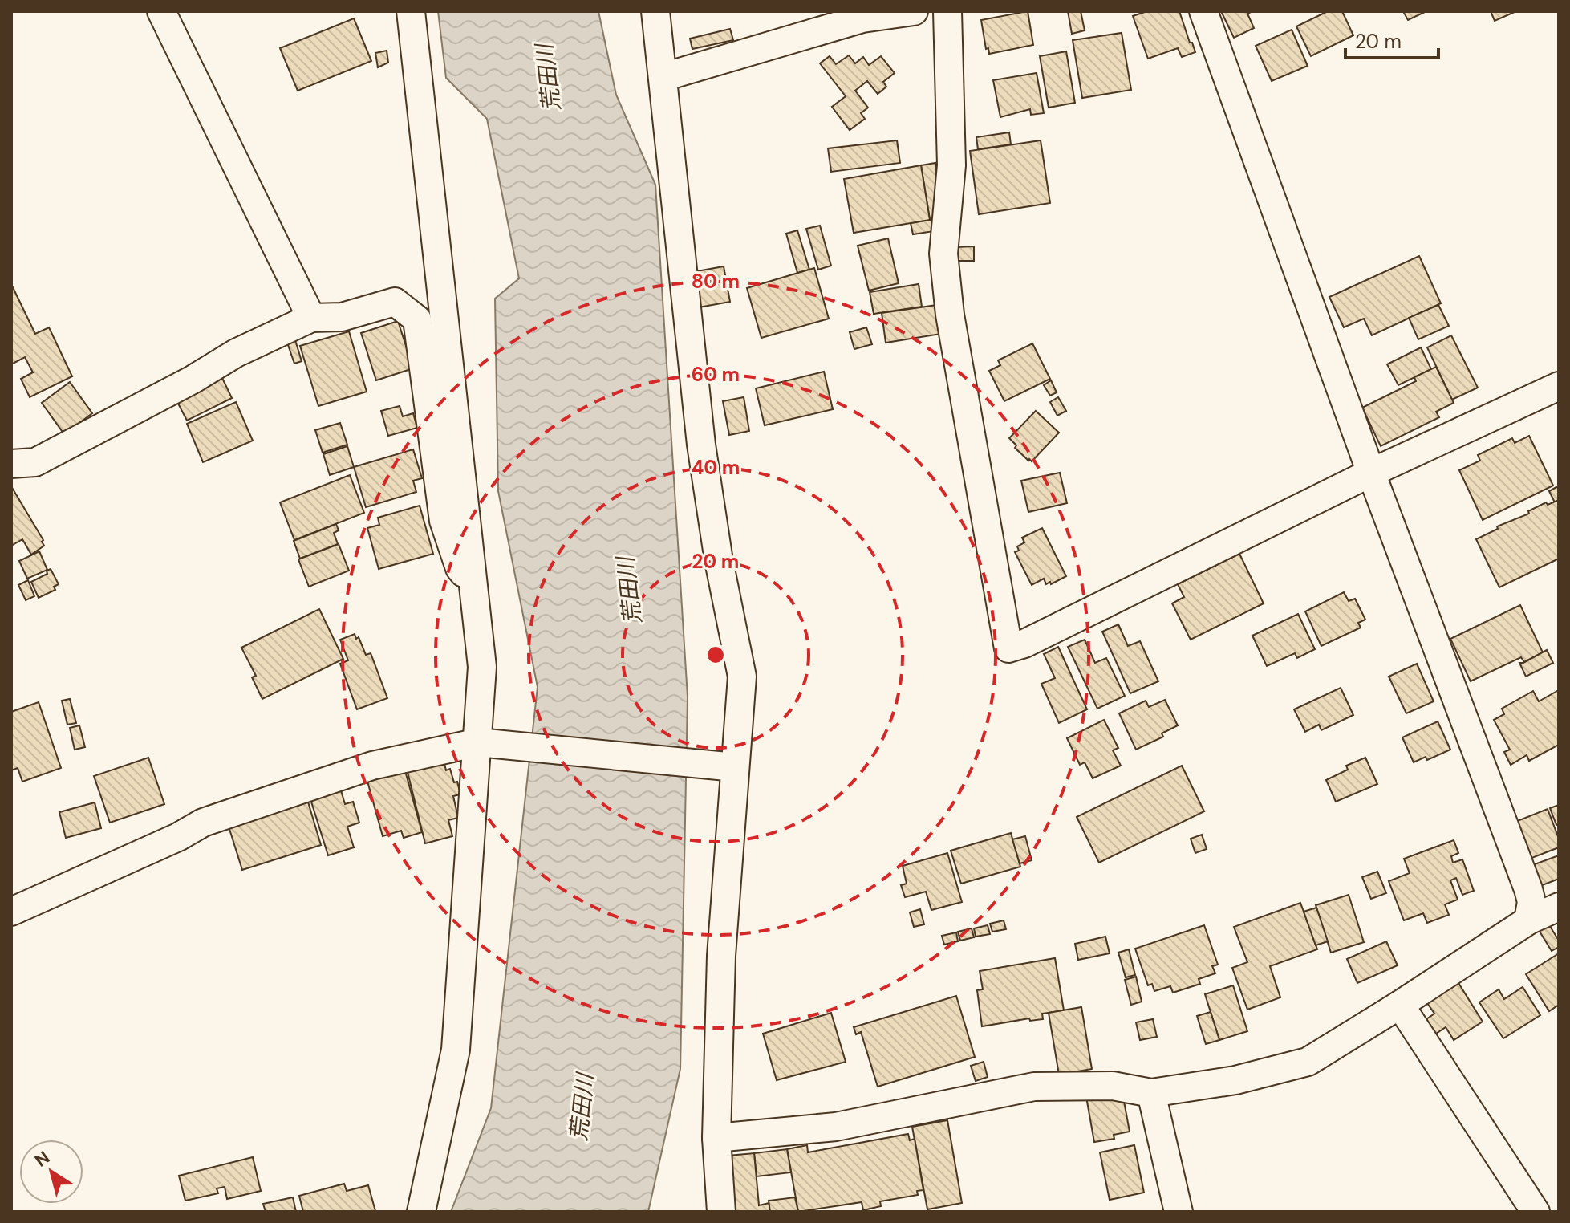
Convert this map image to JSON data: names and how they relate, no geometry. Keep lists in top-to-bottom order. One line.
{"water":["荒田川"],"scale_bar":"20 m","north":"top left","rings":["80 m","60 m","40 m","20 m"]}
